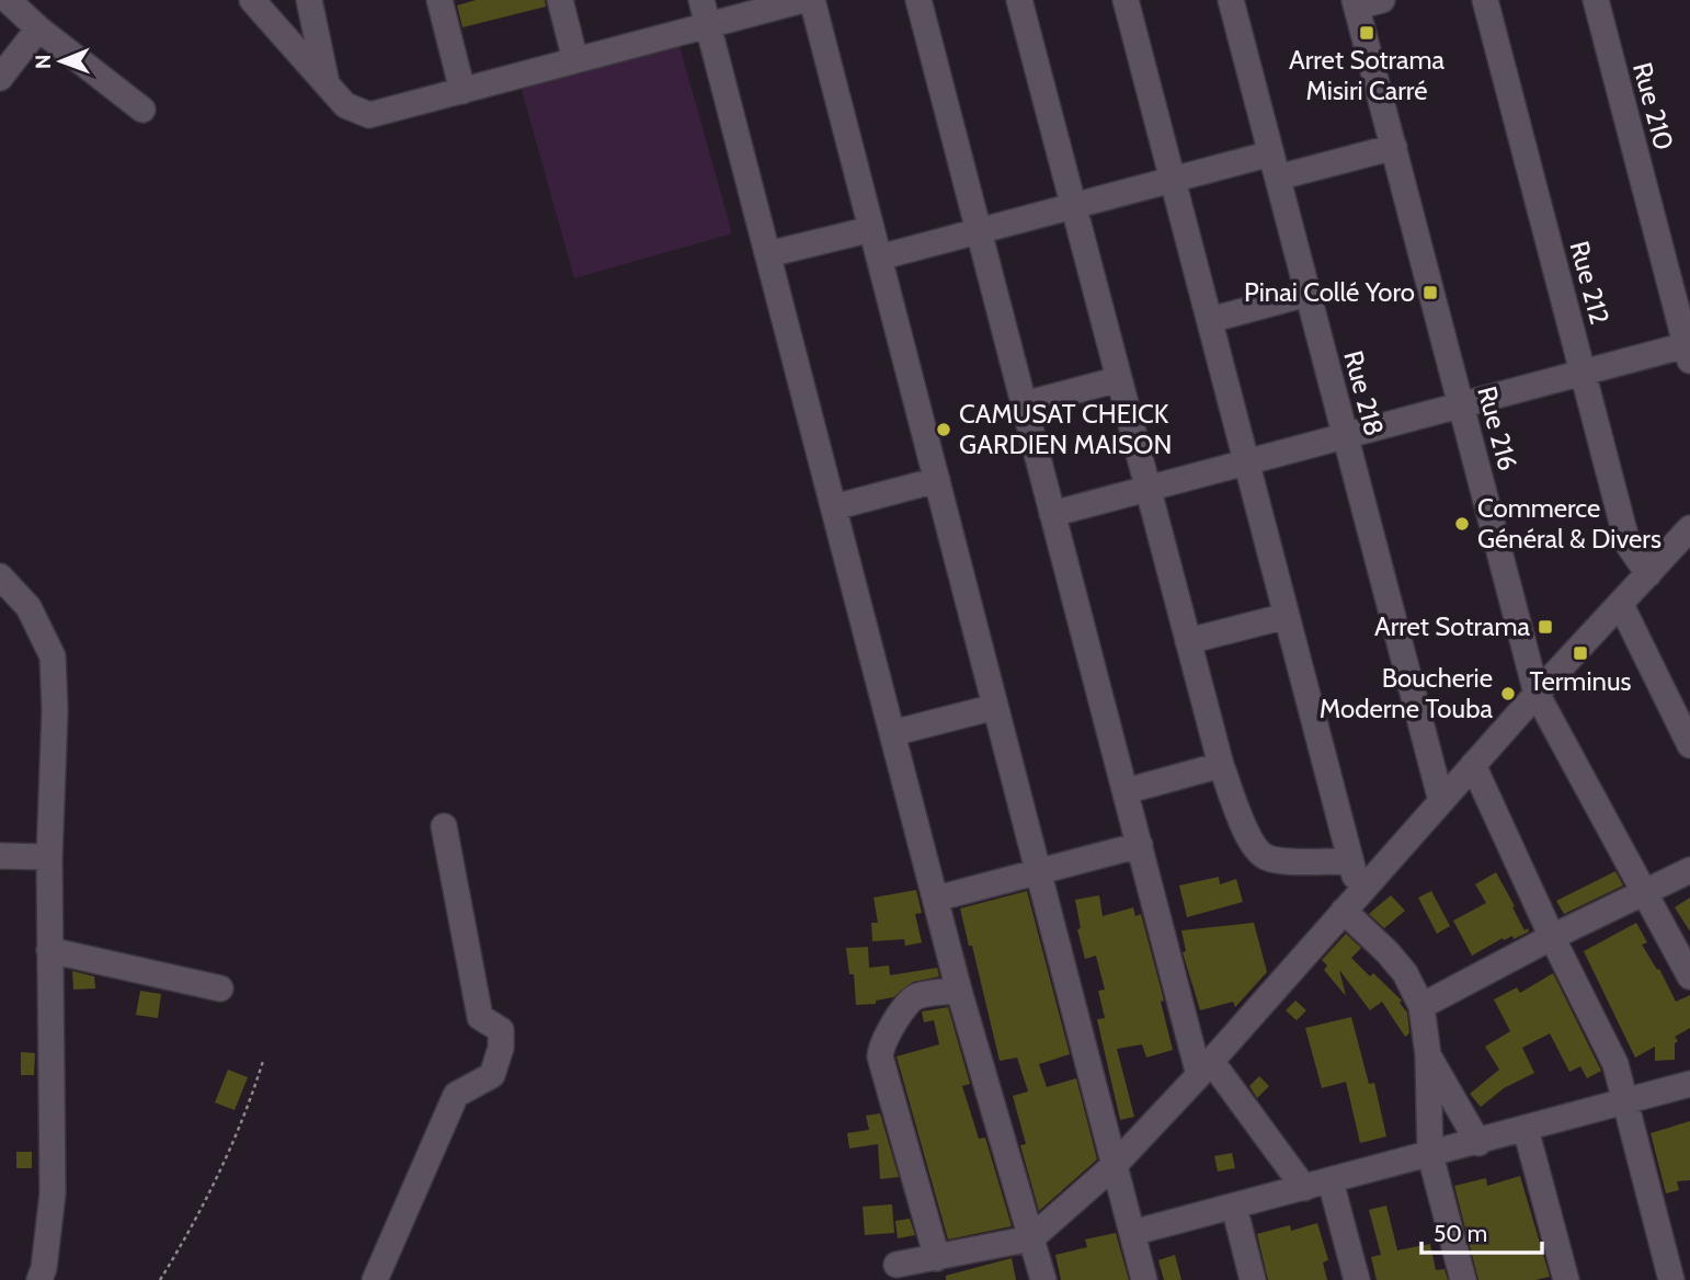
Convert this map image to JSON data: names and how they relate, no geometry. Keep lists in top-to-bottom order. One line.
{"streets":{"street":["Rue 210","Rue 212","Rue 218","Rue 216"]},"places":{"transit":["Arret Sotrama Misiri Carré","Pinai Collé Yoro","Arret Sotrama","Terminus"],"other":["CAMUSAT CHEICK GARDIEN MAISON","Commerce Général & Divers","Boucherie Moderne Touba"]},"scale_bar":"50 m","north":"left"}
